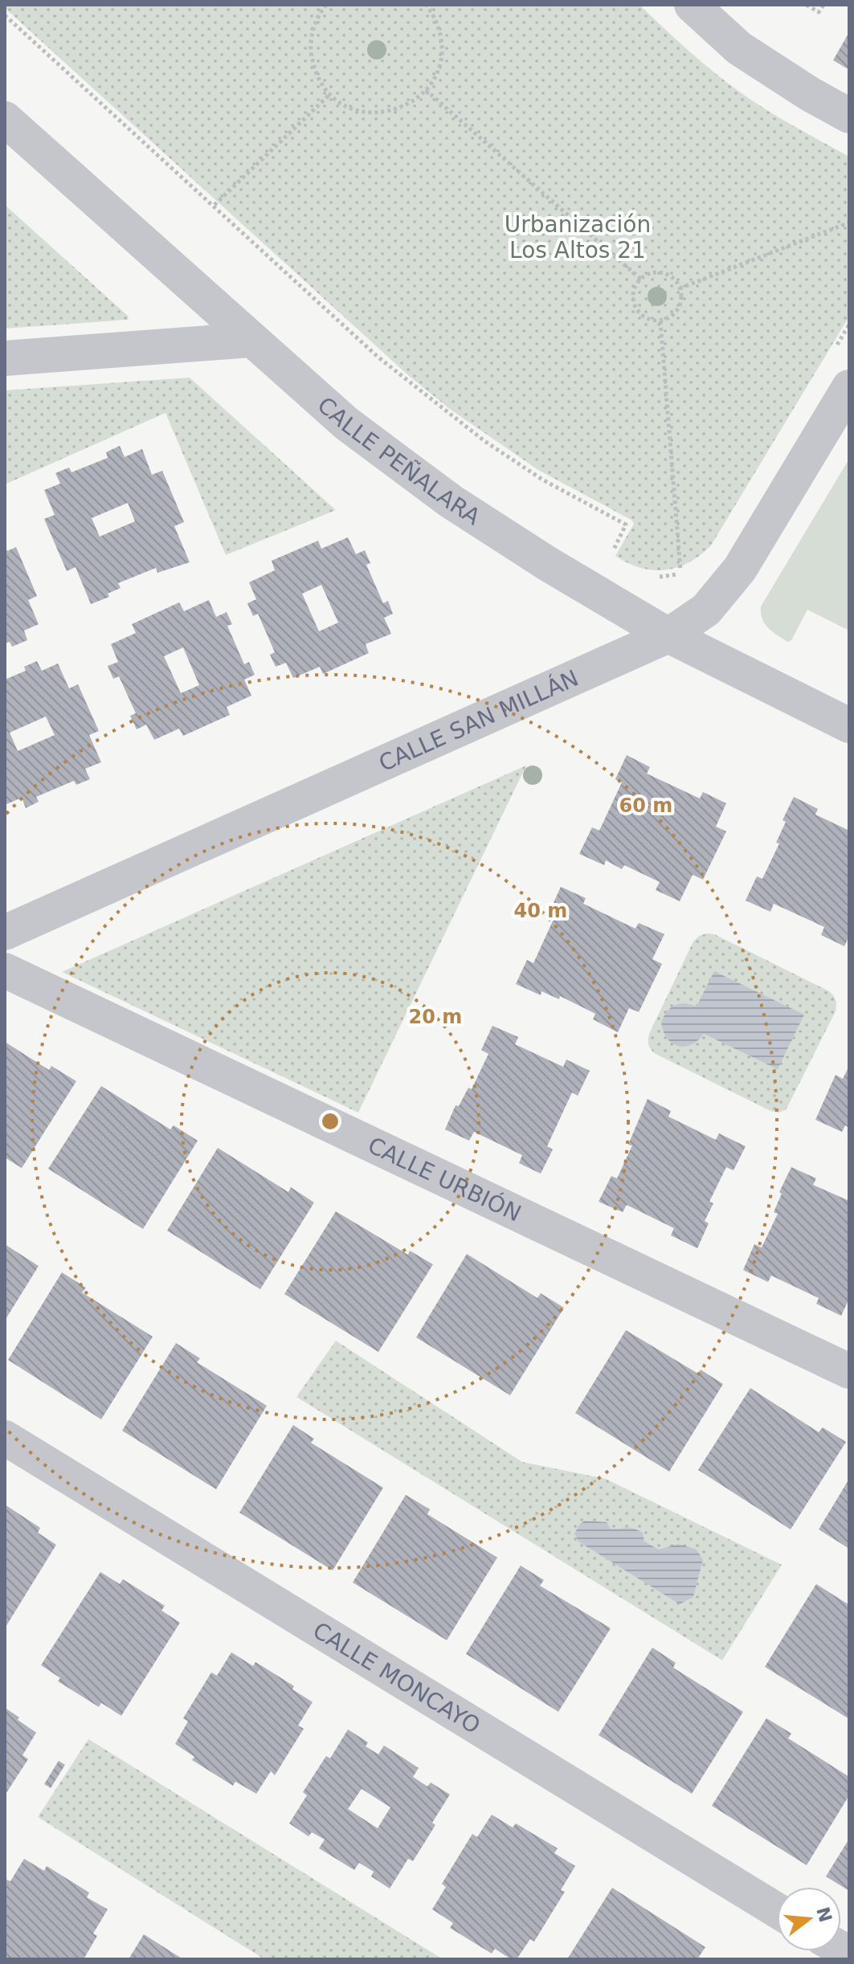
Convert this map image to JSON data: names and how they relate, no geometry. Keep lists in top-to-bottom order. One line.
{"streets":{"street":["CALLE PEÑALARA","CALLE SAN MILLÁN","CALLE URBIÓN","CALLE MONCAYO"]},"crossings":[["CALLE PEÑALARA","CALLE SAN MILLÁN"]],"parks":["Urbanización Los Altos 21"],"north":"right","rings":["60 m","40 m","20 m"]}
